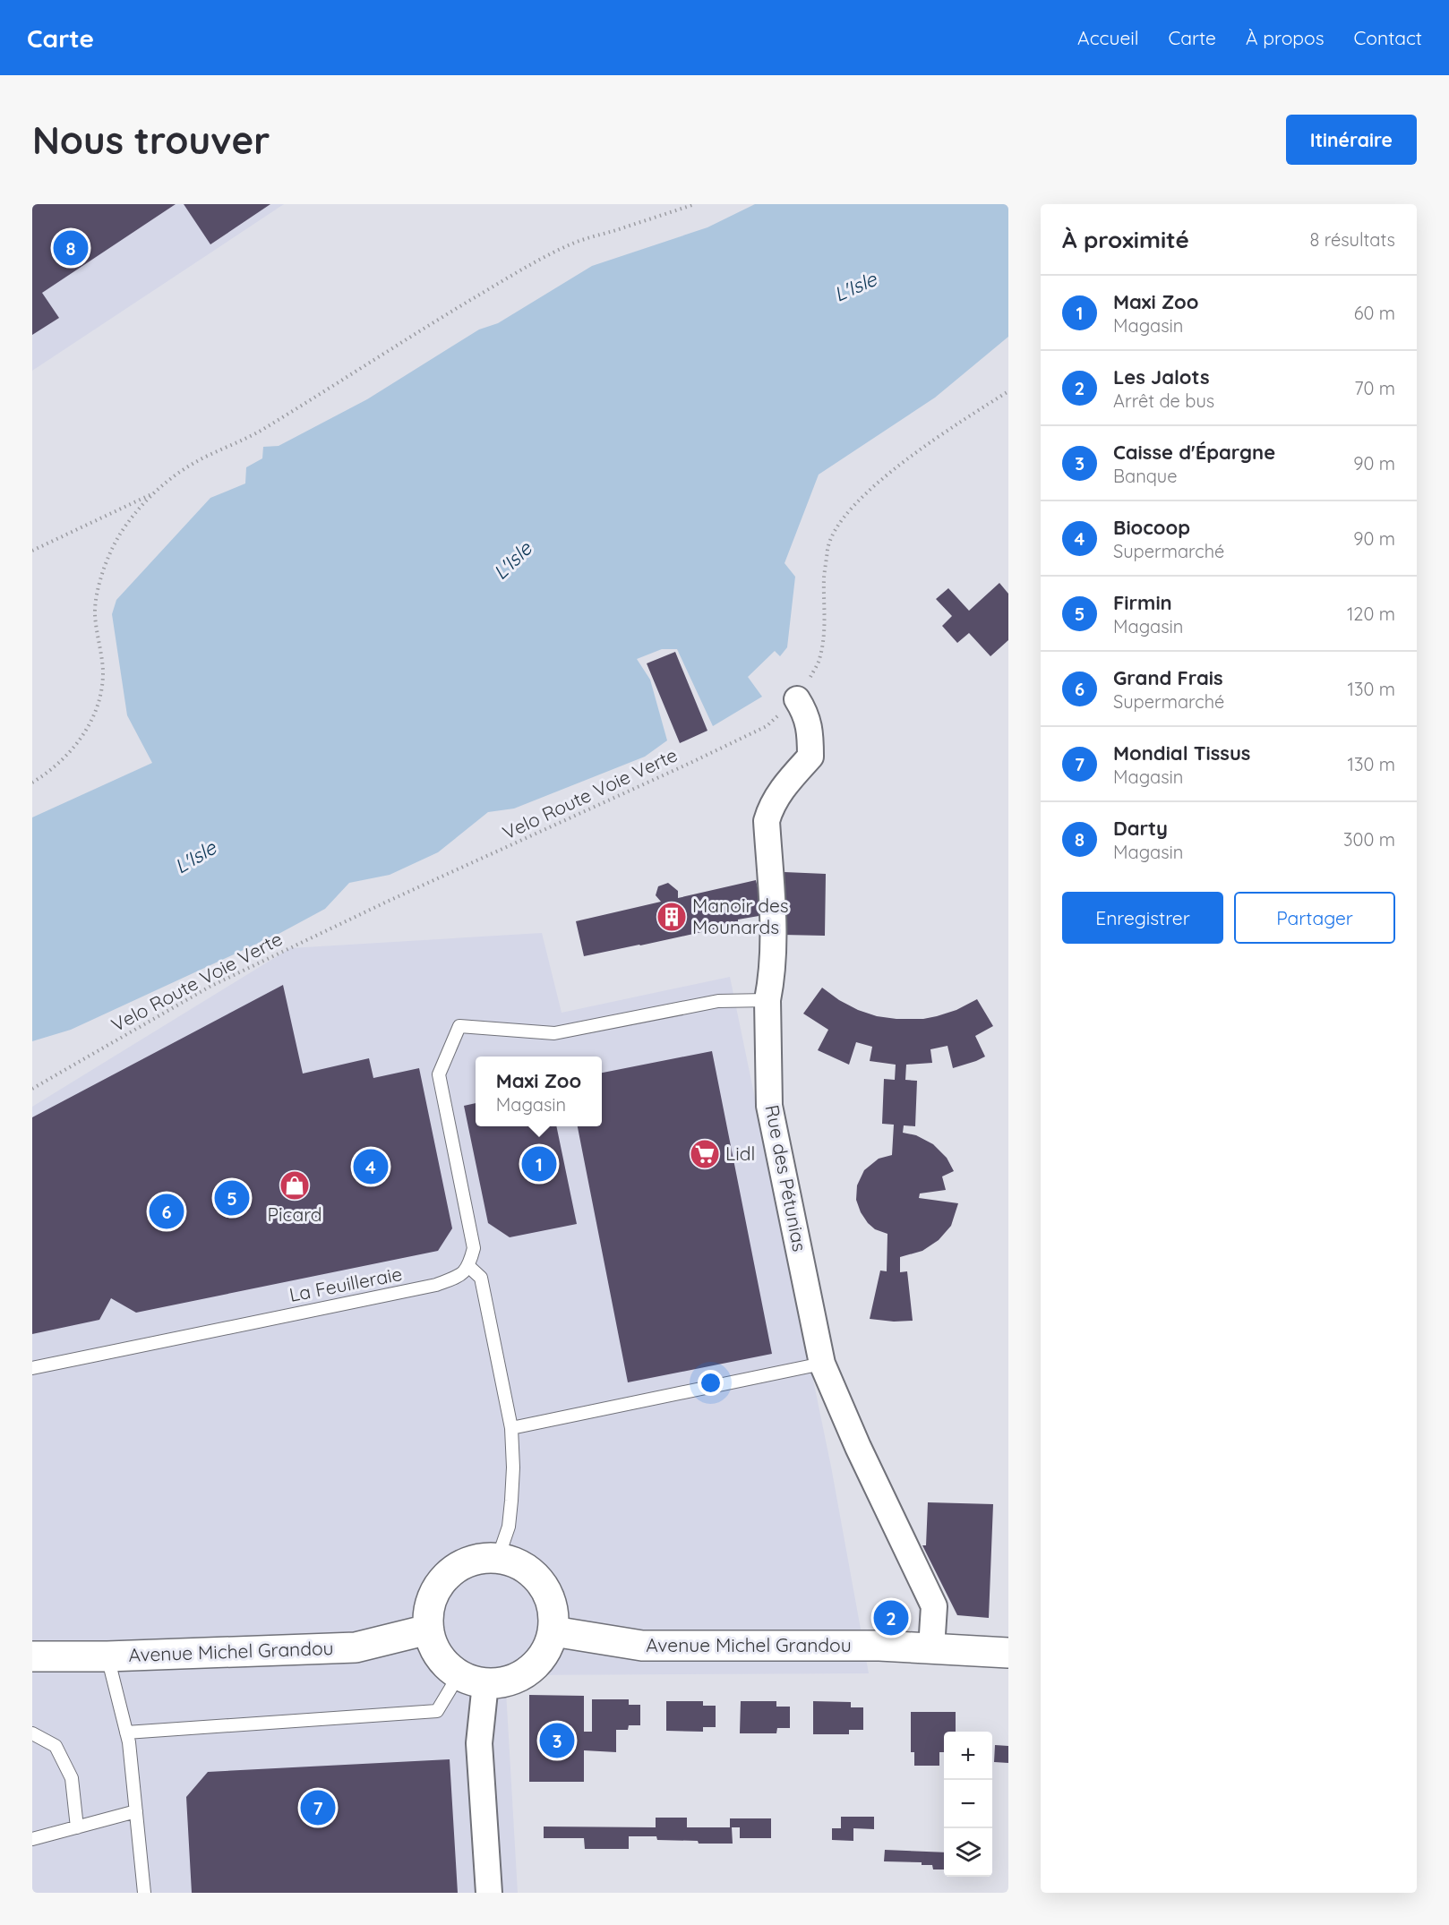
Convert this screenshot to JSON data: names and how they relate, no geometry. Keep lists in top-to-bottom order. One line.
{"streets":{"main road":["Avenue Michel Grandou"],"street":["Rue des Pétunias"],"lane":["La Feuilleraie"],"path":["Velo Route Voie Verte"]},"crossings":[["Velo Route Voie Verte","Rue des Pétunias"],["Rue des Pétunias","Avenue Michel Grandou"]],"water":["L'Isle"],"places":{"building":["Manoir des Mounards"],"supermarket":["Lidl"],"shop":["Picard"]},"page":{"header":"Carte","nav":["Accueil","Carte","À propos","Contact"],"buttons":["Itinéraire",["Enregistrer","Partager"]],"title":"Nous trouver","heading":["À proximité","8 résultats"],"pins":["8","1","4","5","6","2","3","7"],"list":[{"mark":"1","name":"Maxi Zoo","note":"Magasin","value":"60 m"},{"mark":"2","name":"Les Jalots","note":"Arrêt de bus","value":"70 m"},{"mark":"3","name":"Caisse d'Épargne","note":"Banque","value":"90 m"},{"mark":"4","name":"Biocoop","note":"Supermarché","value":"90 m"},{"mark":"5","name":"Firmin","note":"Magasin","value":"120 m"},{"mark":"6","name":"Grand Frais","note":"Supermarché","value":"130 m"},{"mark":"7","name":"Mondial Tissus","note":"Magasin","value":"130 m"},{"mark":"8","name":"Darty","note":"Magasin","value":"300 m"}],"popup":["Maxi Zoo","Magasin"],"map_buttons":["+","−"]}}
